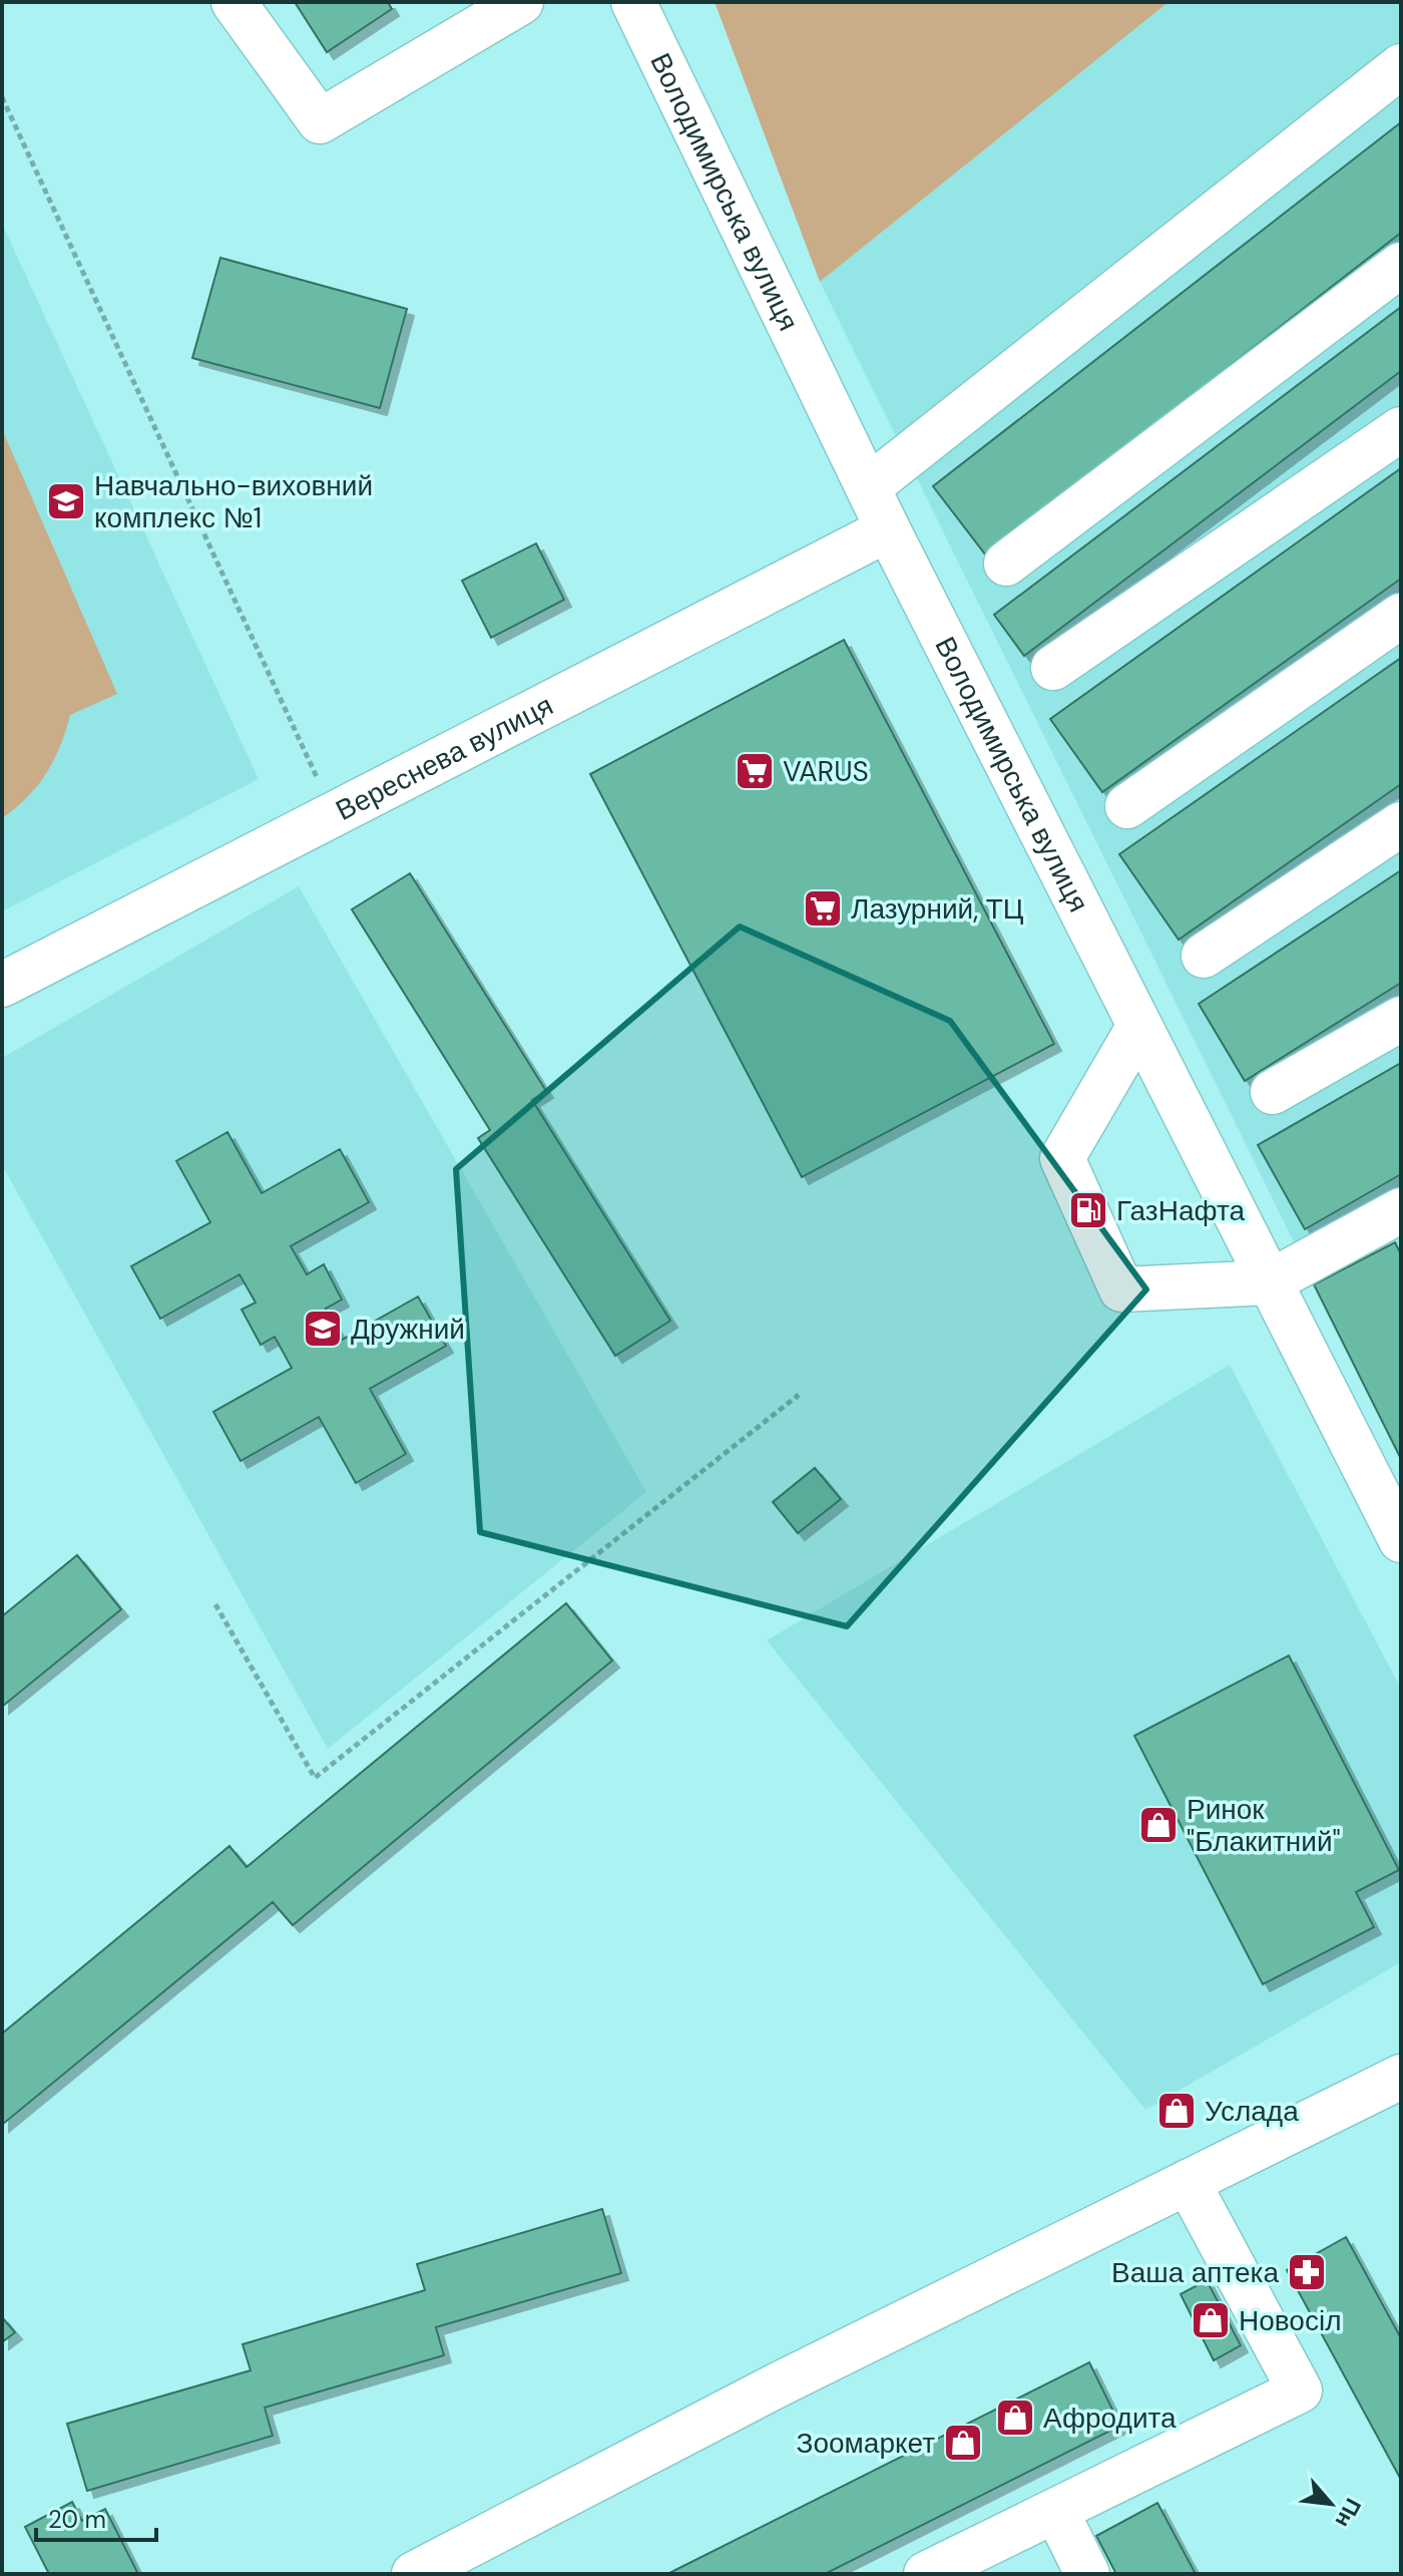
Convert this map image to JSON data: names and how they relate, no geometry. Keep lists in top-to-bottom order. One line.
{"streets":{"street":["Володимирська вулиця","Вереснева вулиця"]},"crossings":[["Володимирська вулиця","Вереснева вулиця"]],"places":{"school or university":["Навчально-виховний комплекс №1","Дружний"],"supermarket":["VARUS","Лазурний, ТЦ"],"fuel station":["ГазНафта"],"shop":["Ринок \"Блакитний\"","Услада","Новосіл","Афродита","Зоомаркет"],"pharmacy":["Ваша аптека"]},"scale_bar":"20 m","north":"bottom right"}
